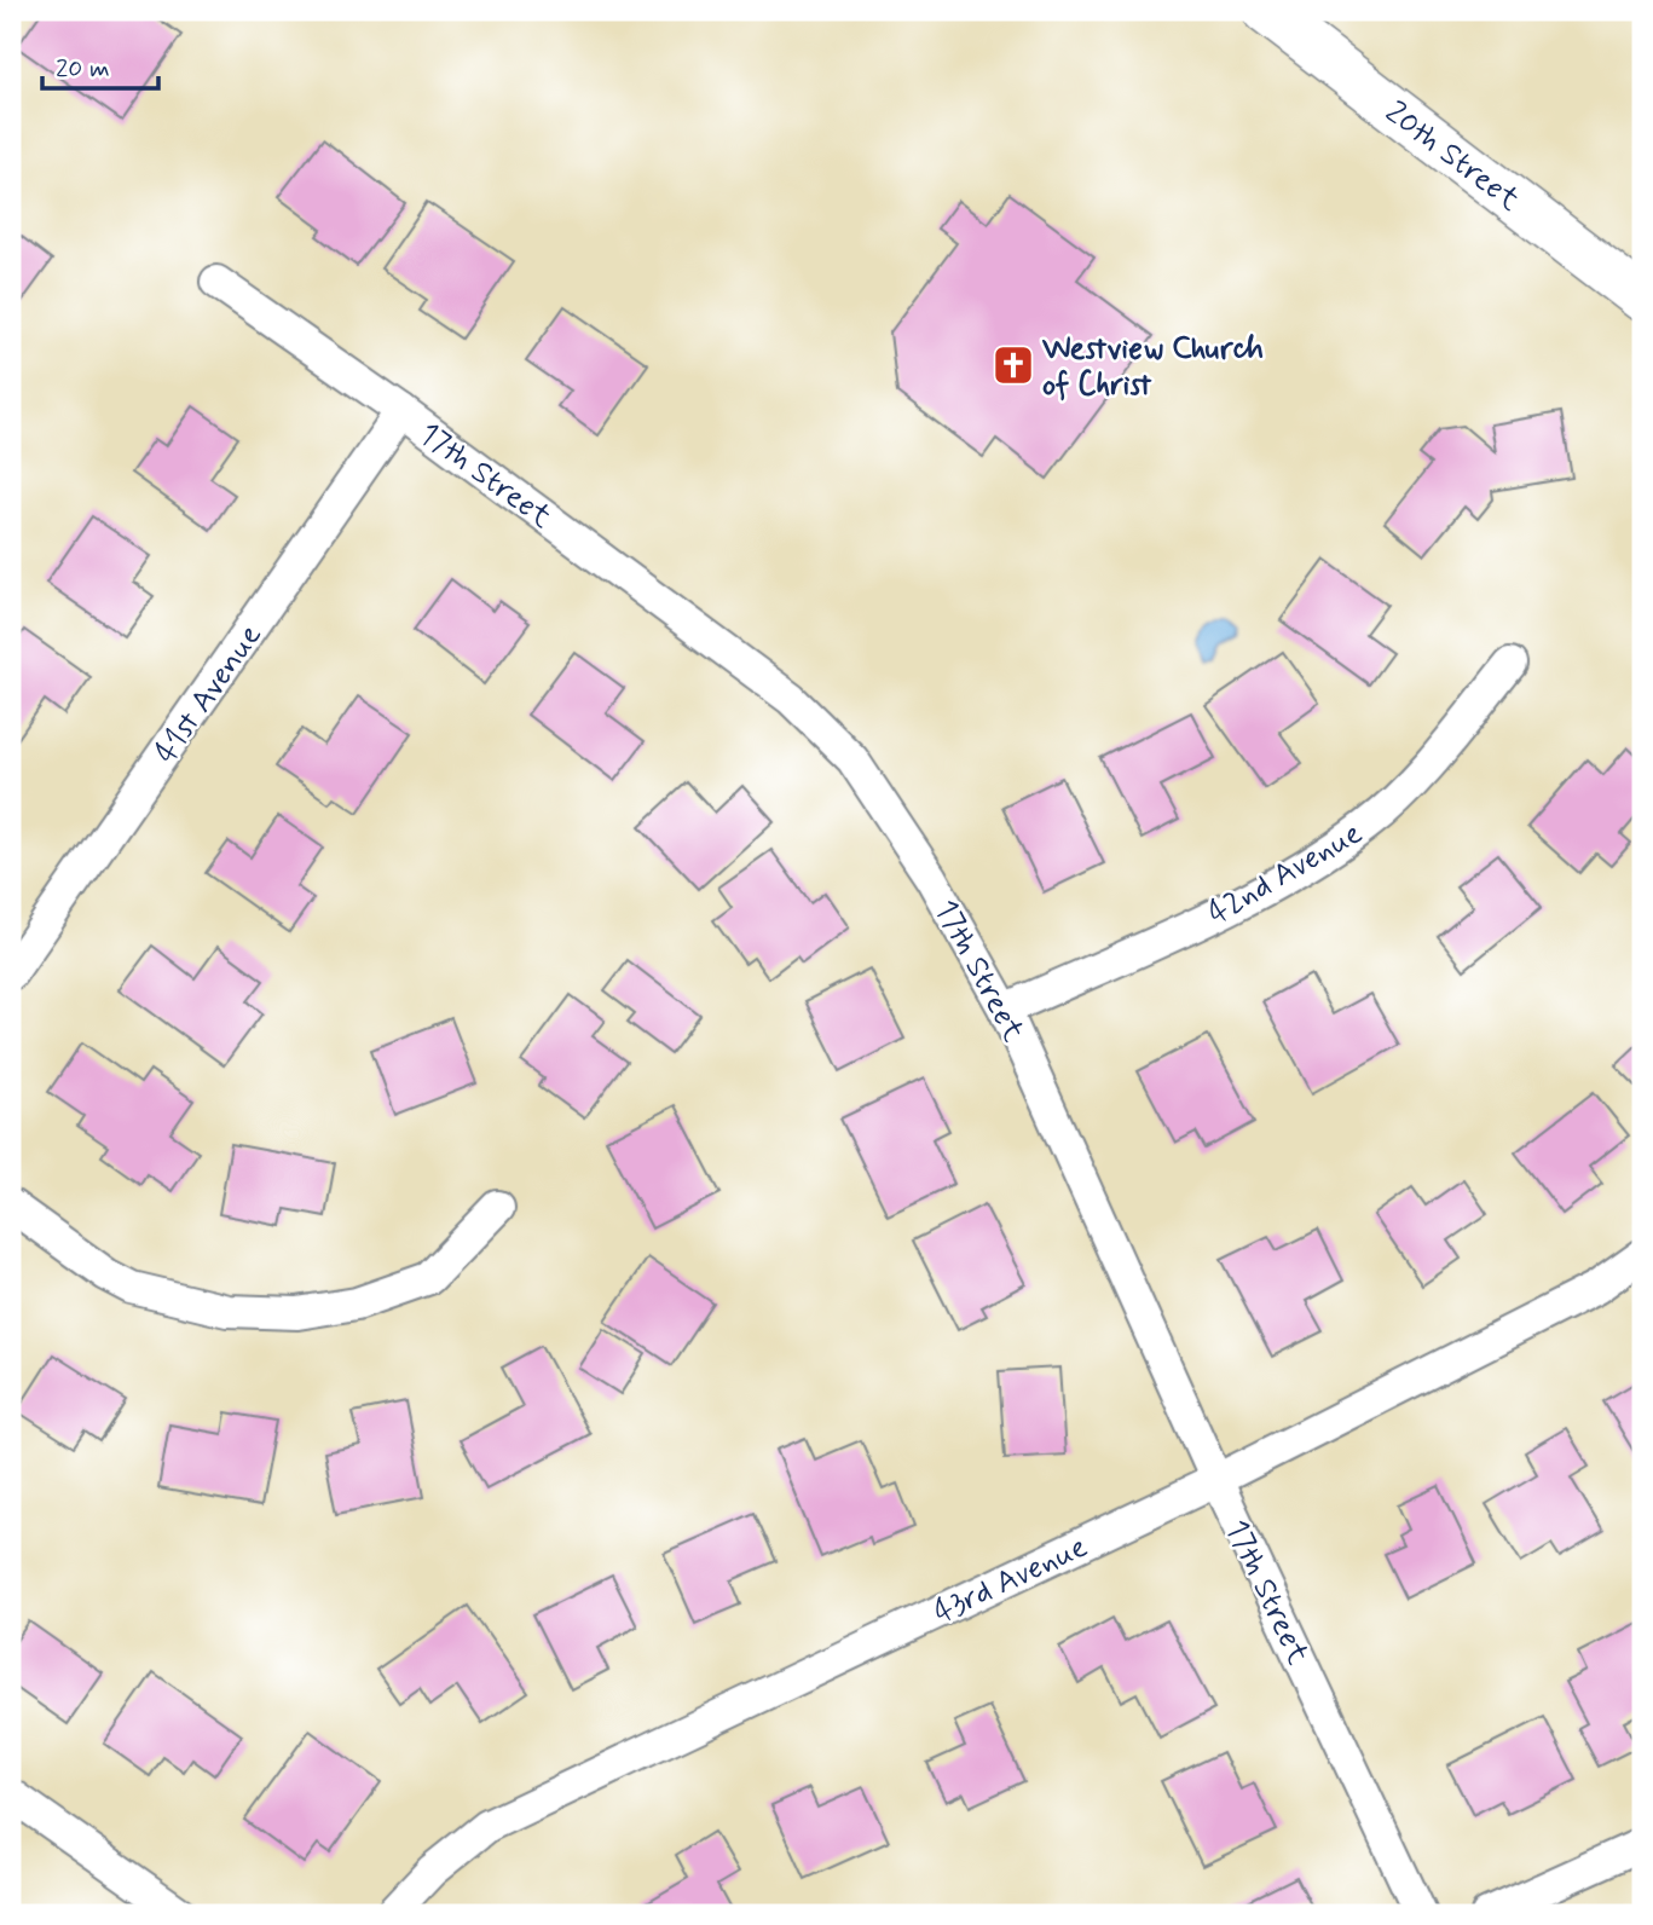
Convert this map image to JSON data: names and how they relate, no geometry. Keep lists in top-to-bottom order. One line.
{"streets":{"main road":["20th Street"],"street":["17th Street","41st Avenue","42nd Avenue","43rd Avenue"]},"crossings":[["17th Street","41st Avenue"],["17th Street","42nd Avenue"],["17th Street","43rd Avenue"]],"places":{"church":["Westview Church of Christ"]},"scale_bar":"20 m"}
